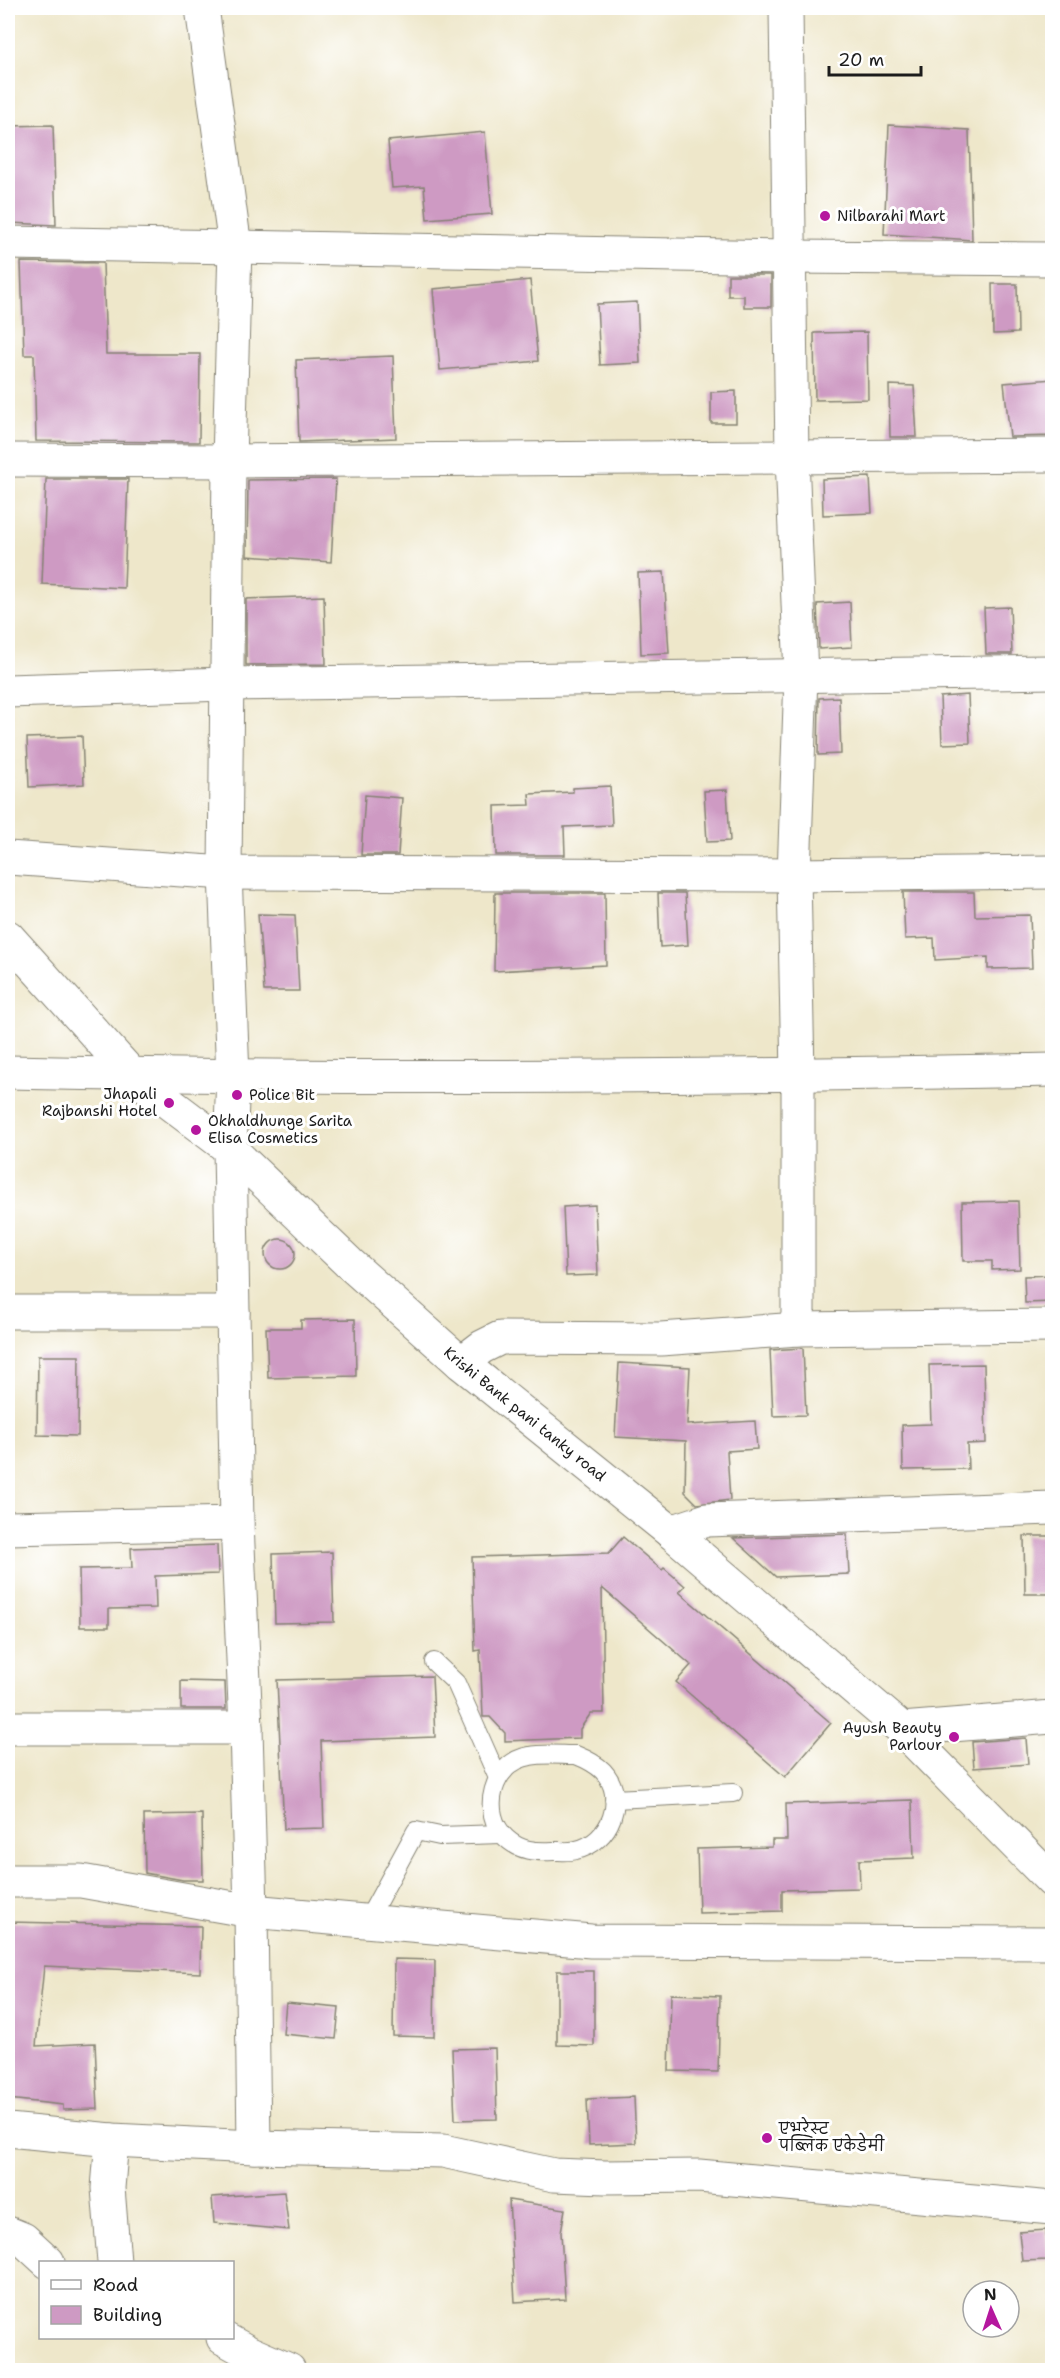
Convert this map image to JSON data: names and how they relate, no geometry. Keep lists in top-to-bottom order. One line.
{"streets":{"street":["Krishi Bank pani tanky road"]},"places":["Nilbarahi Mart","Police Bit","Jhapali Rajbanshi Hotel","Okhaldhunge Sarita Elisa Cosmetics","Ayush Beauty Parlour","एभरेस्ट पब्लिक एकेडेमी"],"legend":["Road","Building"],"scale_bar":"20 m","north":"top"}
